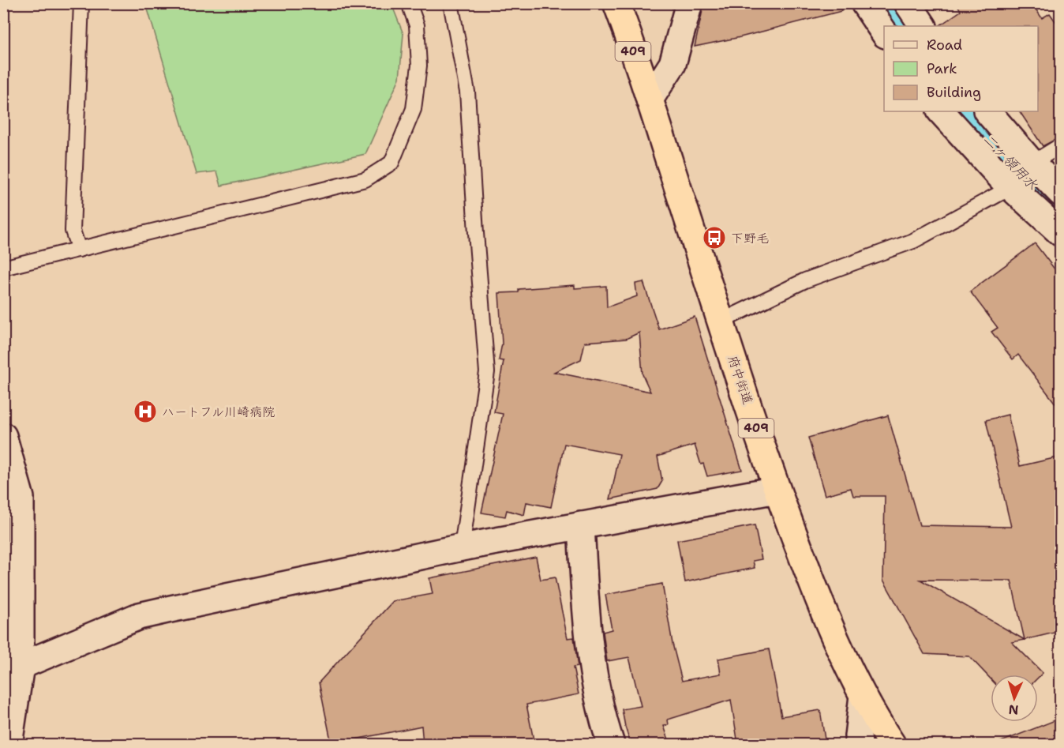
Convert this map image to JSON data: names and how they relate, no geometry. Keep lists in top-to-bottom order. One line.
{"streets":{"highway":["409","府中街道"]},"water":["二ヶ領用水"],"places":{"bus stop":["下野毛"],"hospital":["ハートフル川崎病院"]},"legend":["Road","Park","Building"],"north":"bottom"}
